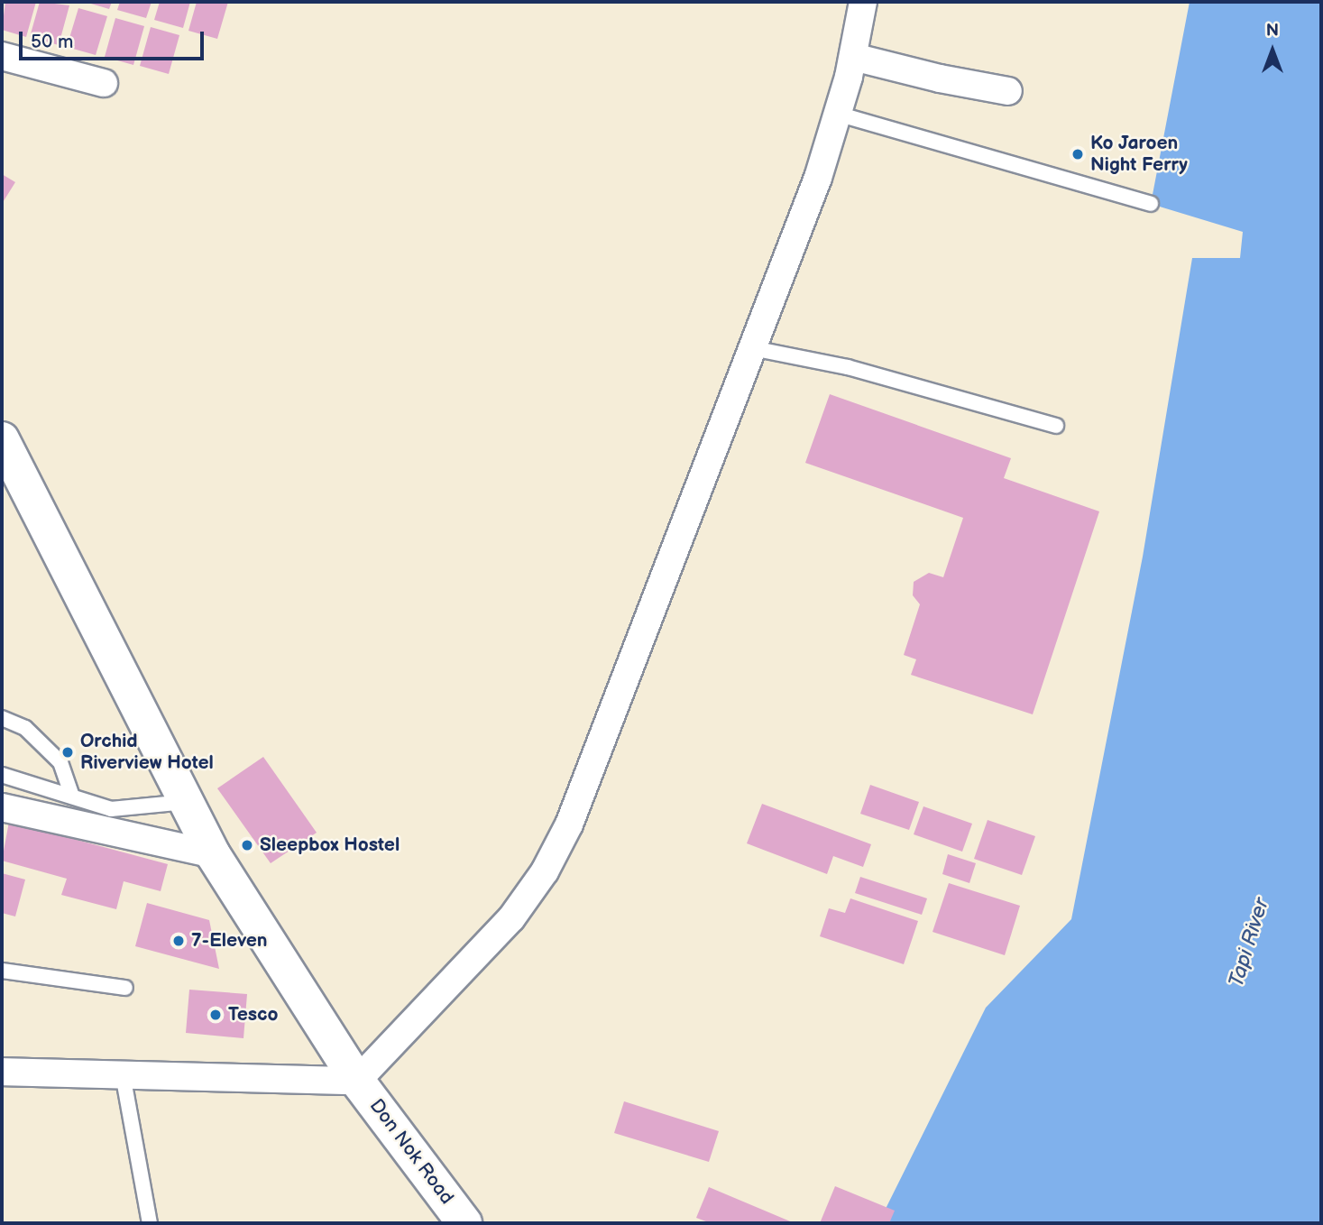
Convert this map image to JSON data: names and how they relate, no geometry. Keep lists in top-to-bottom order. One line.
{"streets":{"main road":["Don Nok Road"]},"water":["Tapi River"],"places":["Ko Jaroen Night Ferry","Orchid Riverview Hotel","Sleepbox Hostel","7-Eleven","Tesco"],"scale_bar":"50 m","north":"top"}
